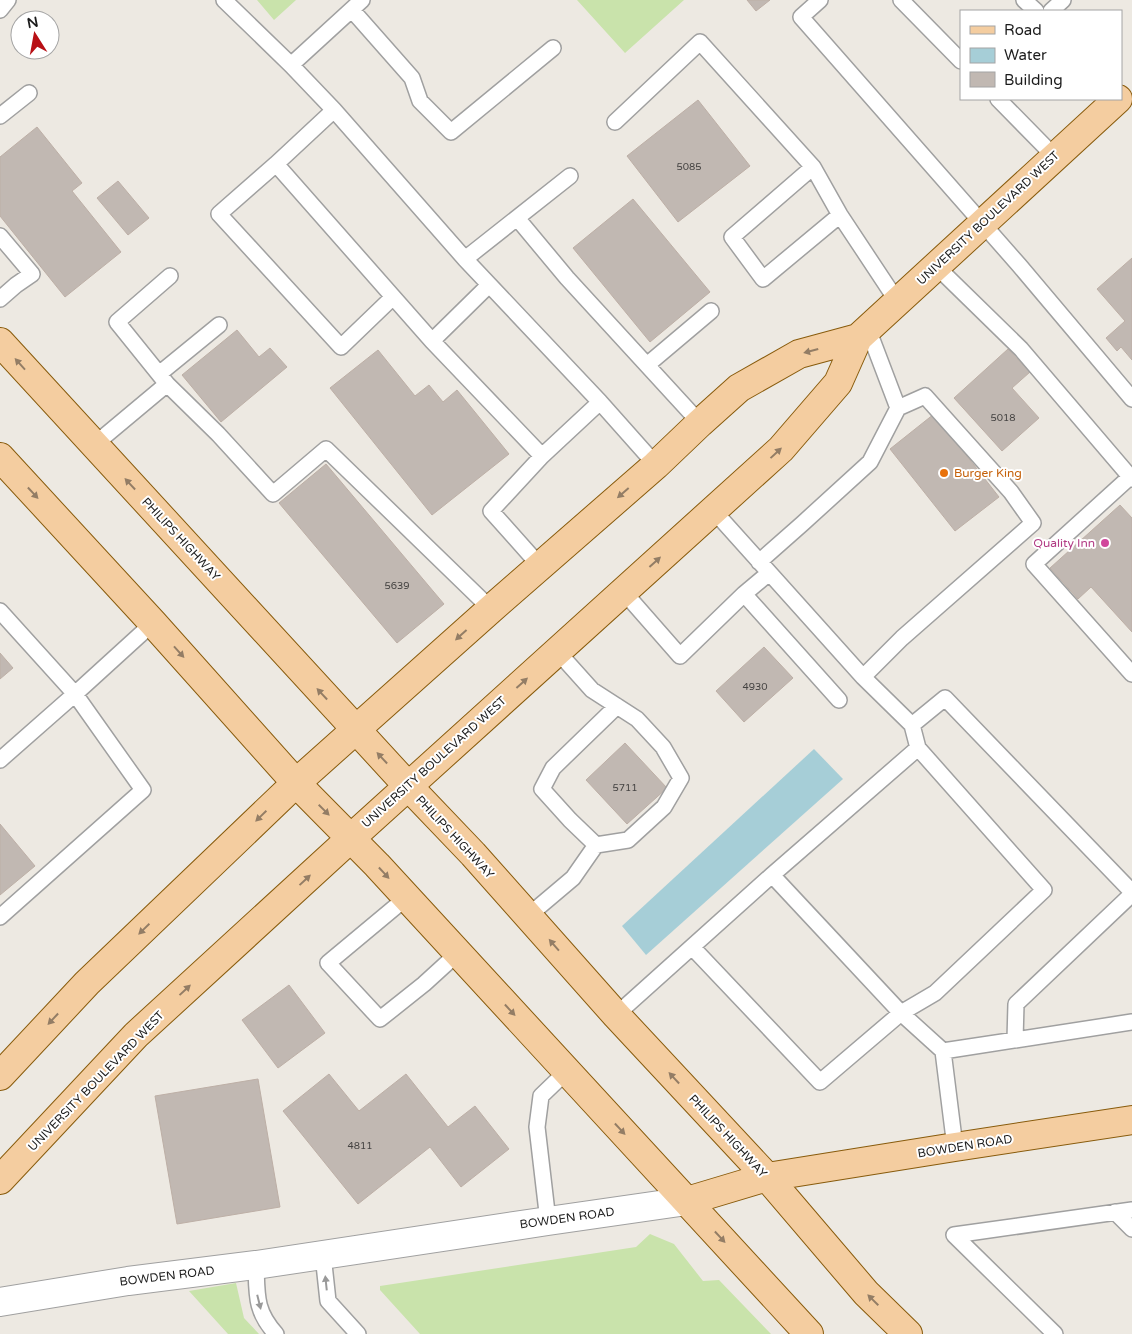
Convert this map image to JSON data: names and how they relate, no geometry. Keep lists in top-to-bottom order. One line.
{"streets":{"main road":["UNIVERSITY BOULEVARD WEST","PHILIPS HIGHWAY","BOWDEN ROAD"]},"crossings":[["UNIVERSITY BOULEVARD WEST","PHILIPS HIGHWAY"],["PHILIPS HIGHWAY","BOWDEN ROAD"]],"places":["Burger King","Quality Inn"],"house_numbers":["5085","5018","5639","4930","5711","4811"],"legend":["Road","Water","Building"],"north":"top"}
